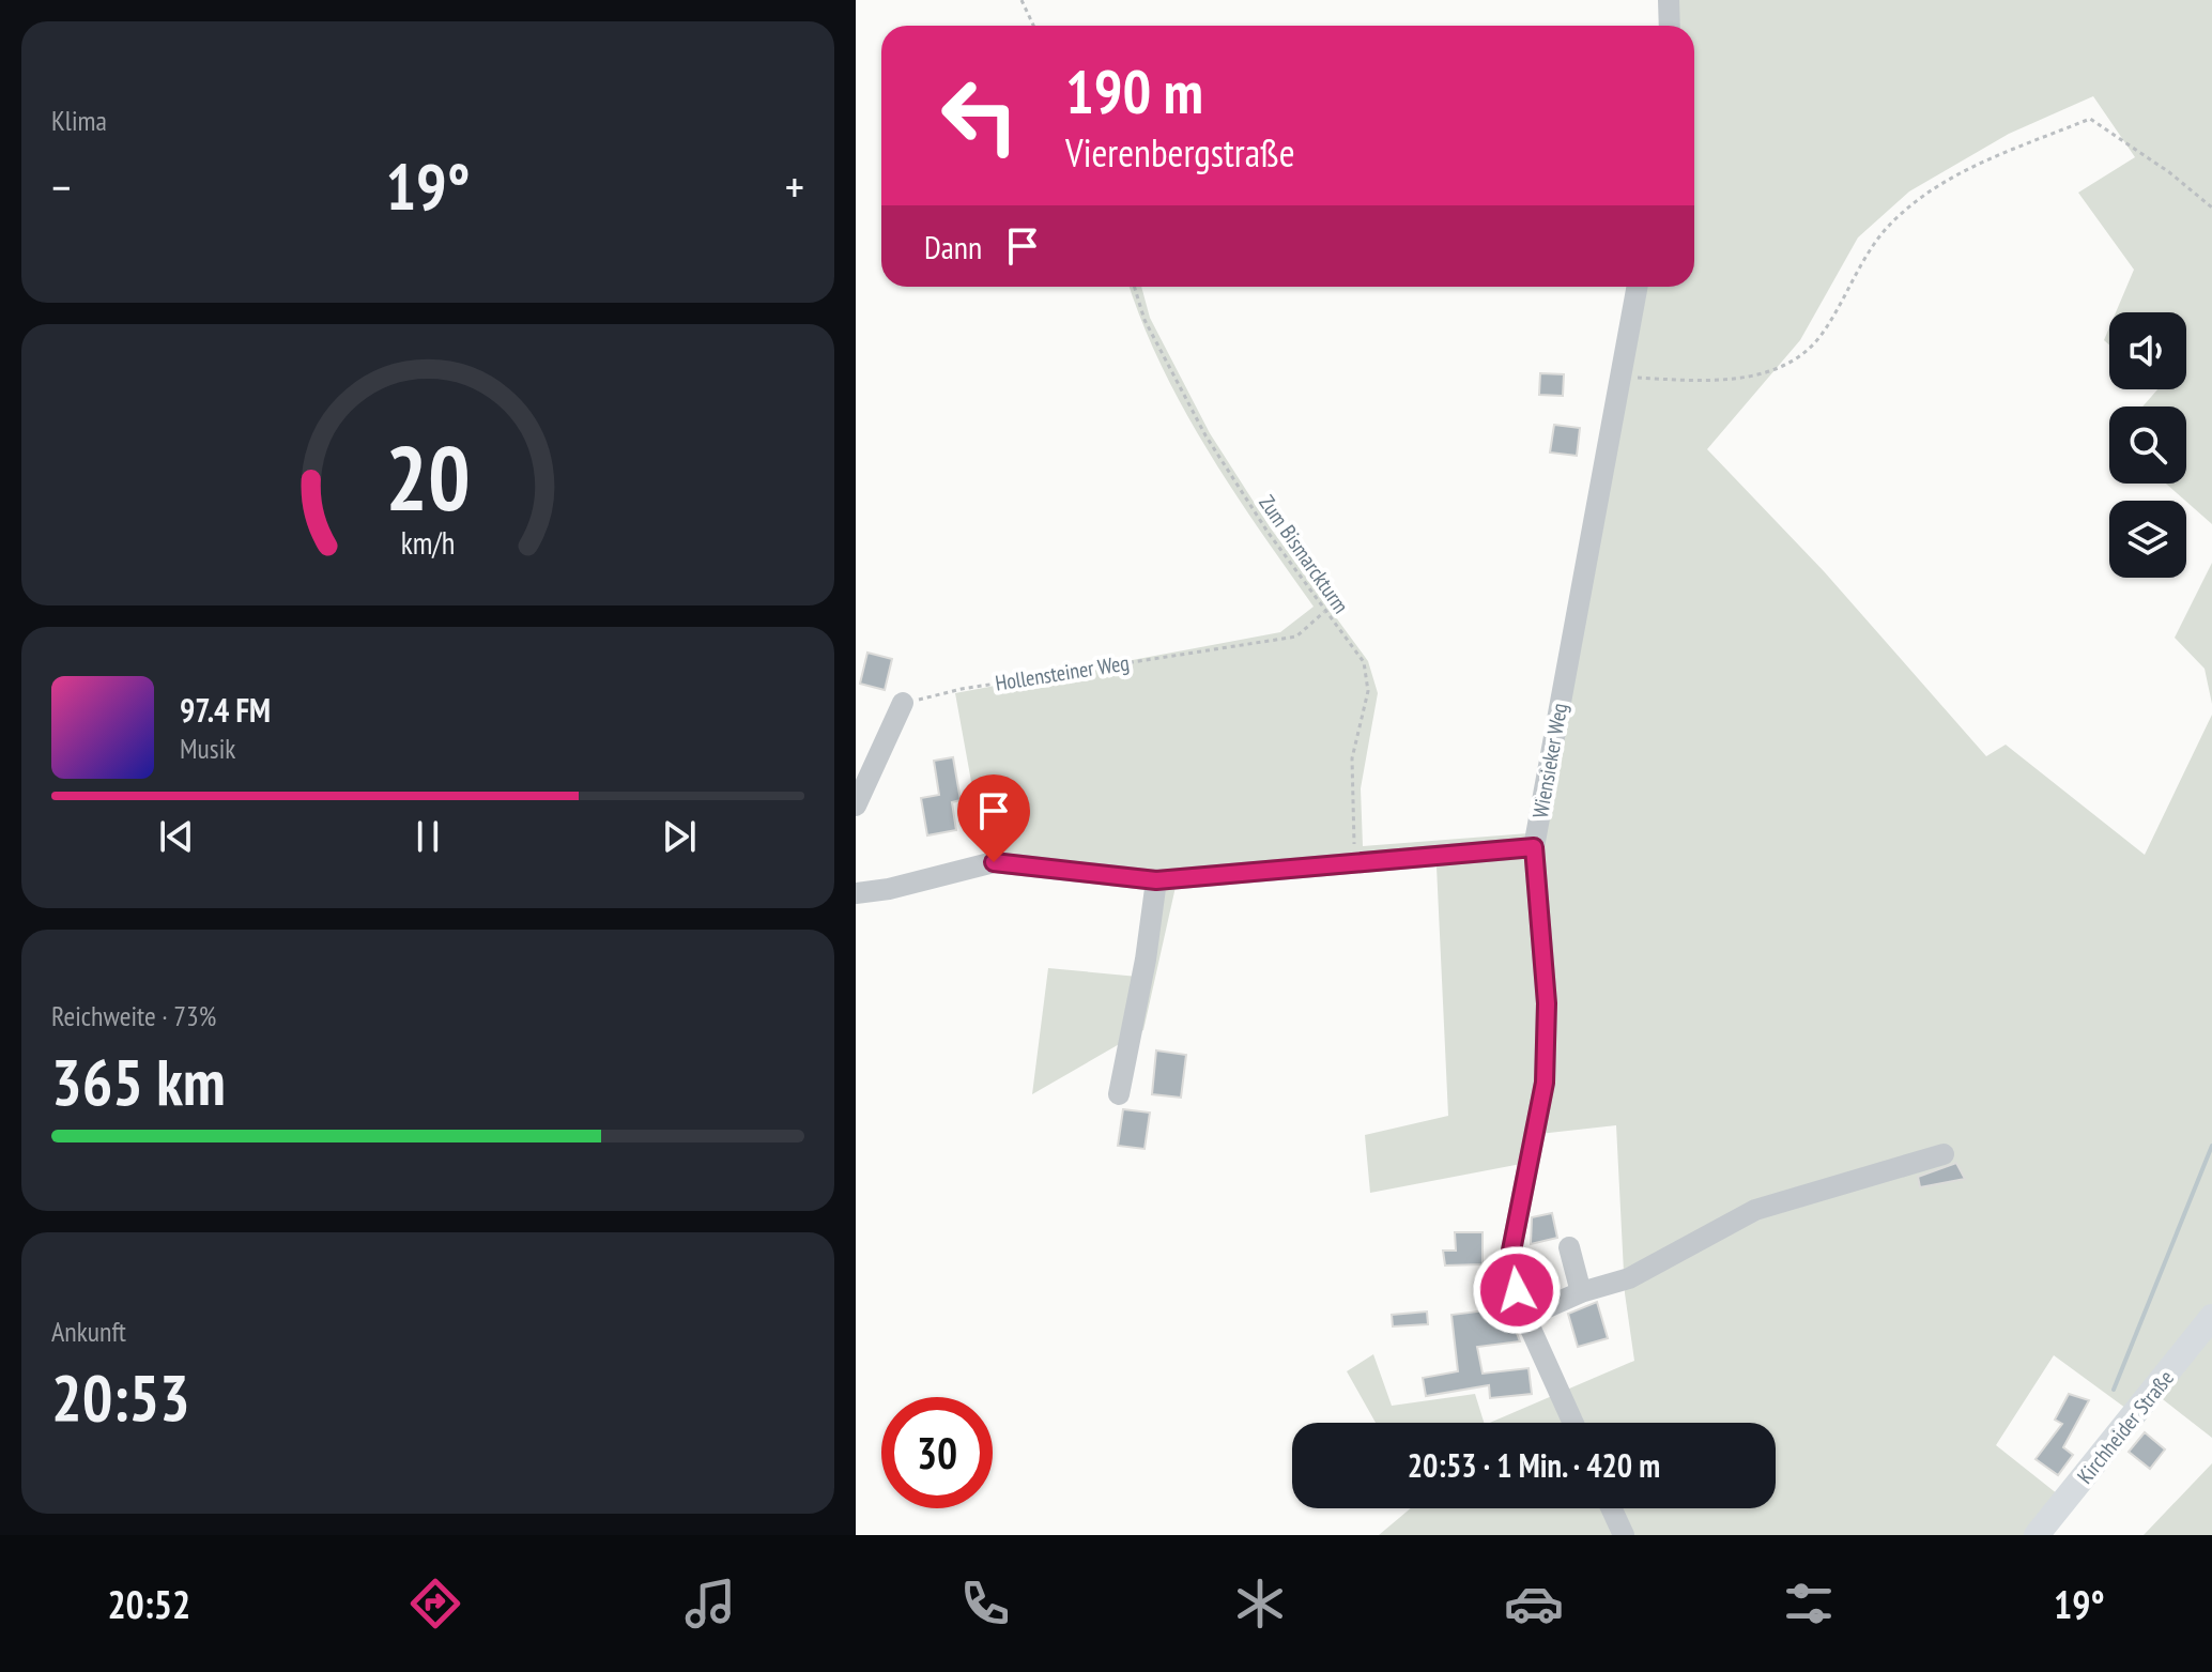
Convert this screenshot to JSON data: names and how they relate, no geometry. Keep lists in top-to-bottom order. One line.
{"streets":{"main road":["Kirchheider Straße"],"street":["Wiensieker Weg"],"path":["Zum Bismarckturm","Hollensteiner Weg"]},"crossings":[["Zum Bismarckturm","Hollensteiner Weg"]],"page":{"tile":["Klima",["Reichweite · 73%","365 km"],["Ankunft","20:53"]],"turn":["190 m","Vierenbergstraße"],"heat":["−","19°","+"],"then":"Dann","song":["97.4 FM","Musik"],"limit":"30","trip":"20:53 · 1 Min. · 420 m","tabs":["20:52","19°"],"gauge":["20","km/h"]}}
